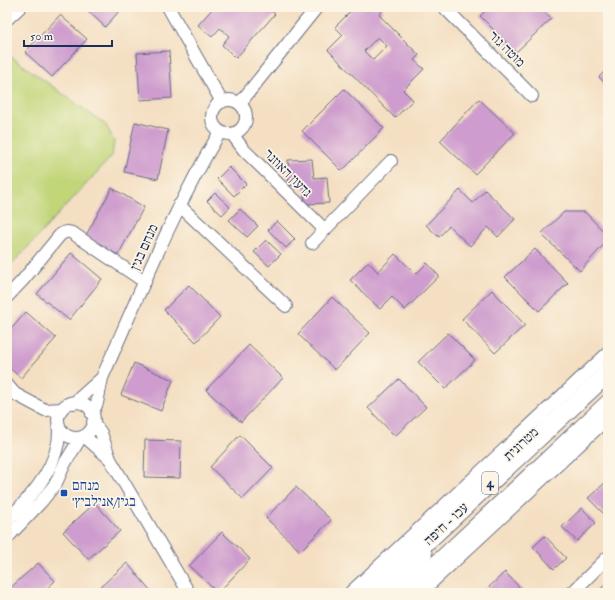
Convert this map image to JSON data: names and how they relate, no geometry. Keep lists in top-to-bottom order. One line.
{"streets":{"highway":["4","עכו - חיפה"],"street":["מוטה גור","גדעון האוזנר","מנחם בגין","מטרונית"]},"crossings":[["גדעון האוזנר","מנחם בגין"]],"places":{"transit":["מנחם בגין/אנילביץ׳"]},"scale_bar":"50 m"}
